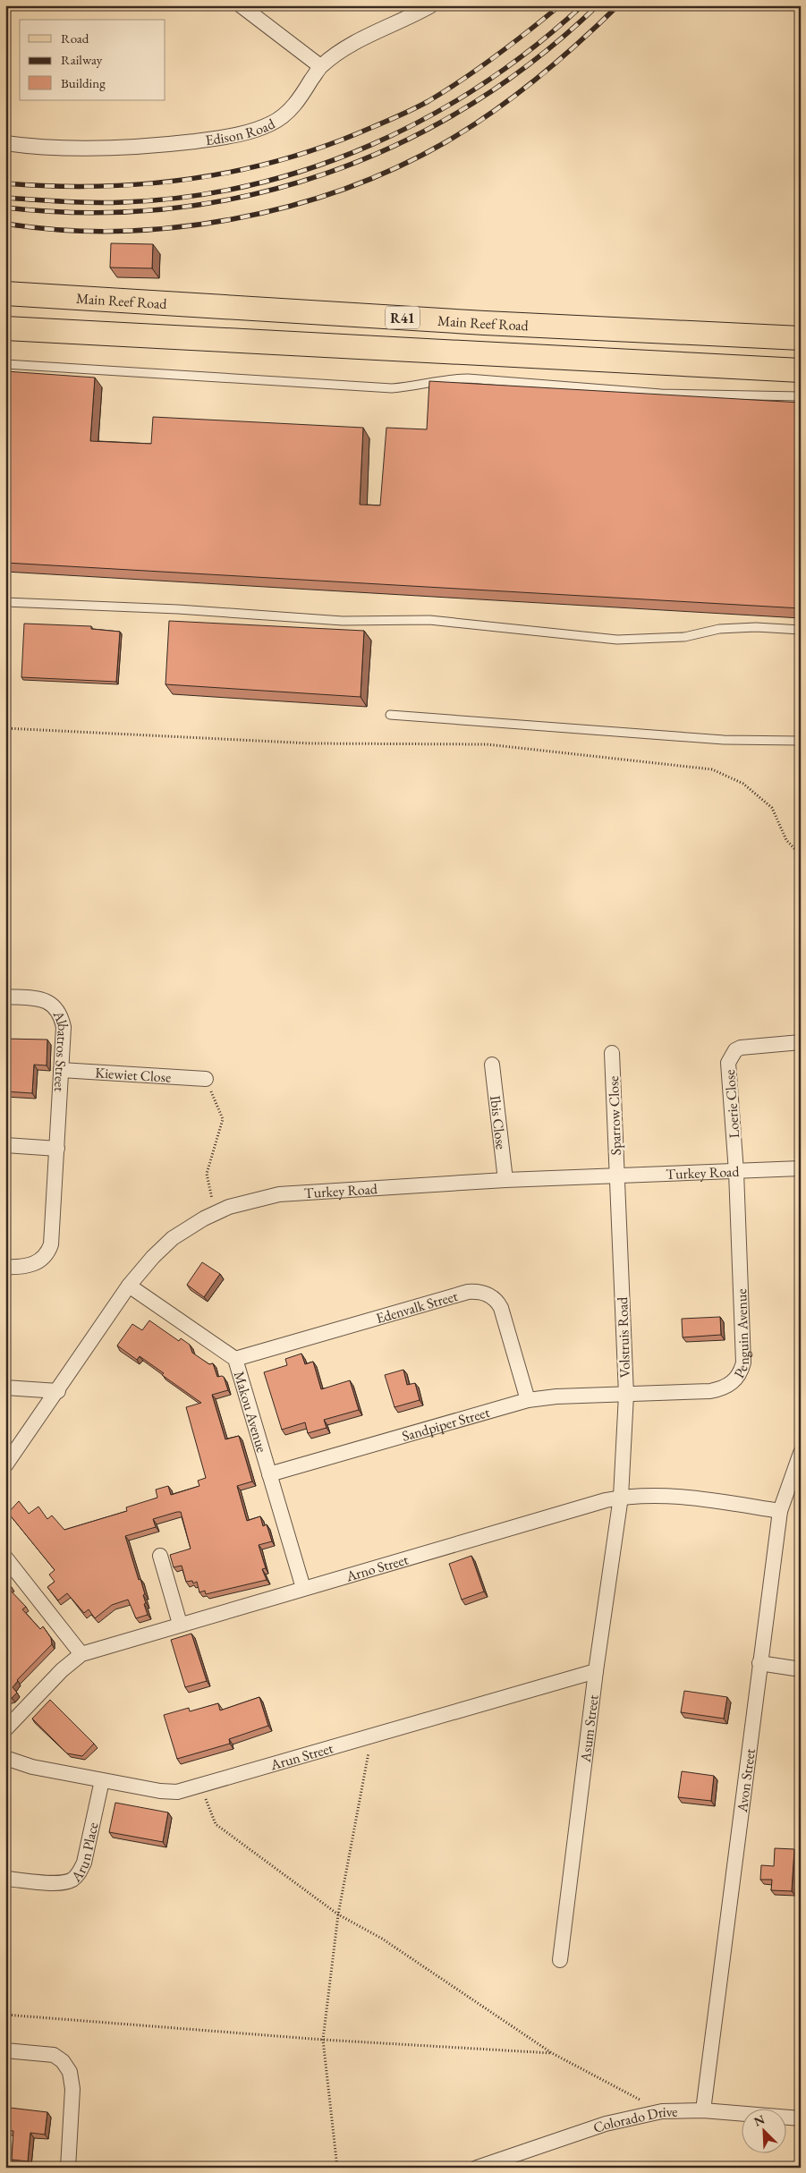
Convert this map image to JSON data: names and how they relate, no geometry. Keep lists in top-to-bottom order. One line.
{"streets":{"main road":["Main Reef Road","R41"],"street":["Edison Road","Albatros Street","Kiewiet Close","Loerie Close","Sparrow Close","Ibis Close","Turkey Road","Edenvalk Street","Penguin Avenue","Volstruis Road","Makou Avenue","Sandpiper Street","Arno Street","Asum Street","Arun Street","Avon Street","Arun Place","Colorado Drive"]},"crossings":[["Albatros Street","Kiewiet Close"],["Loerie Close","Turkey Road"],["Loerie Close","Penguin Avenue"],["Sparrow Close","Turkey Road"],["Sparrow Close","Volstruis Road"],["Ibis Close","Turkey Road"],["Turkey Road","Penguin Avenue"],["Turkey Road","Volstruis Road"],["Turkey Road","Makou Avenue"],["Edenvalk Street","Makou Avenue"],["Edenvalk Street","Sandpiper Street"],["Penguin Avenue","Volstruis Road"],["Penguin Avenue","Sandpiper Street"],["Volstruis Road","Sandpiper Street"],["Volstruis Road","Arno Street"],["Volstruis Road","Asum Street"],["Makou Avenue","Sandpiper Street"],["Makou Avenue","Arno Street"],["Arno Street","Asum Street"],["Arno Street","Avon Street"],["Asum Street","Arun Street"],["Arun Street","Arun Place"],["Avon Street","Colorado Drive"]],"legend":["Road","Railway","Building"],"north":"top left"}
